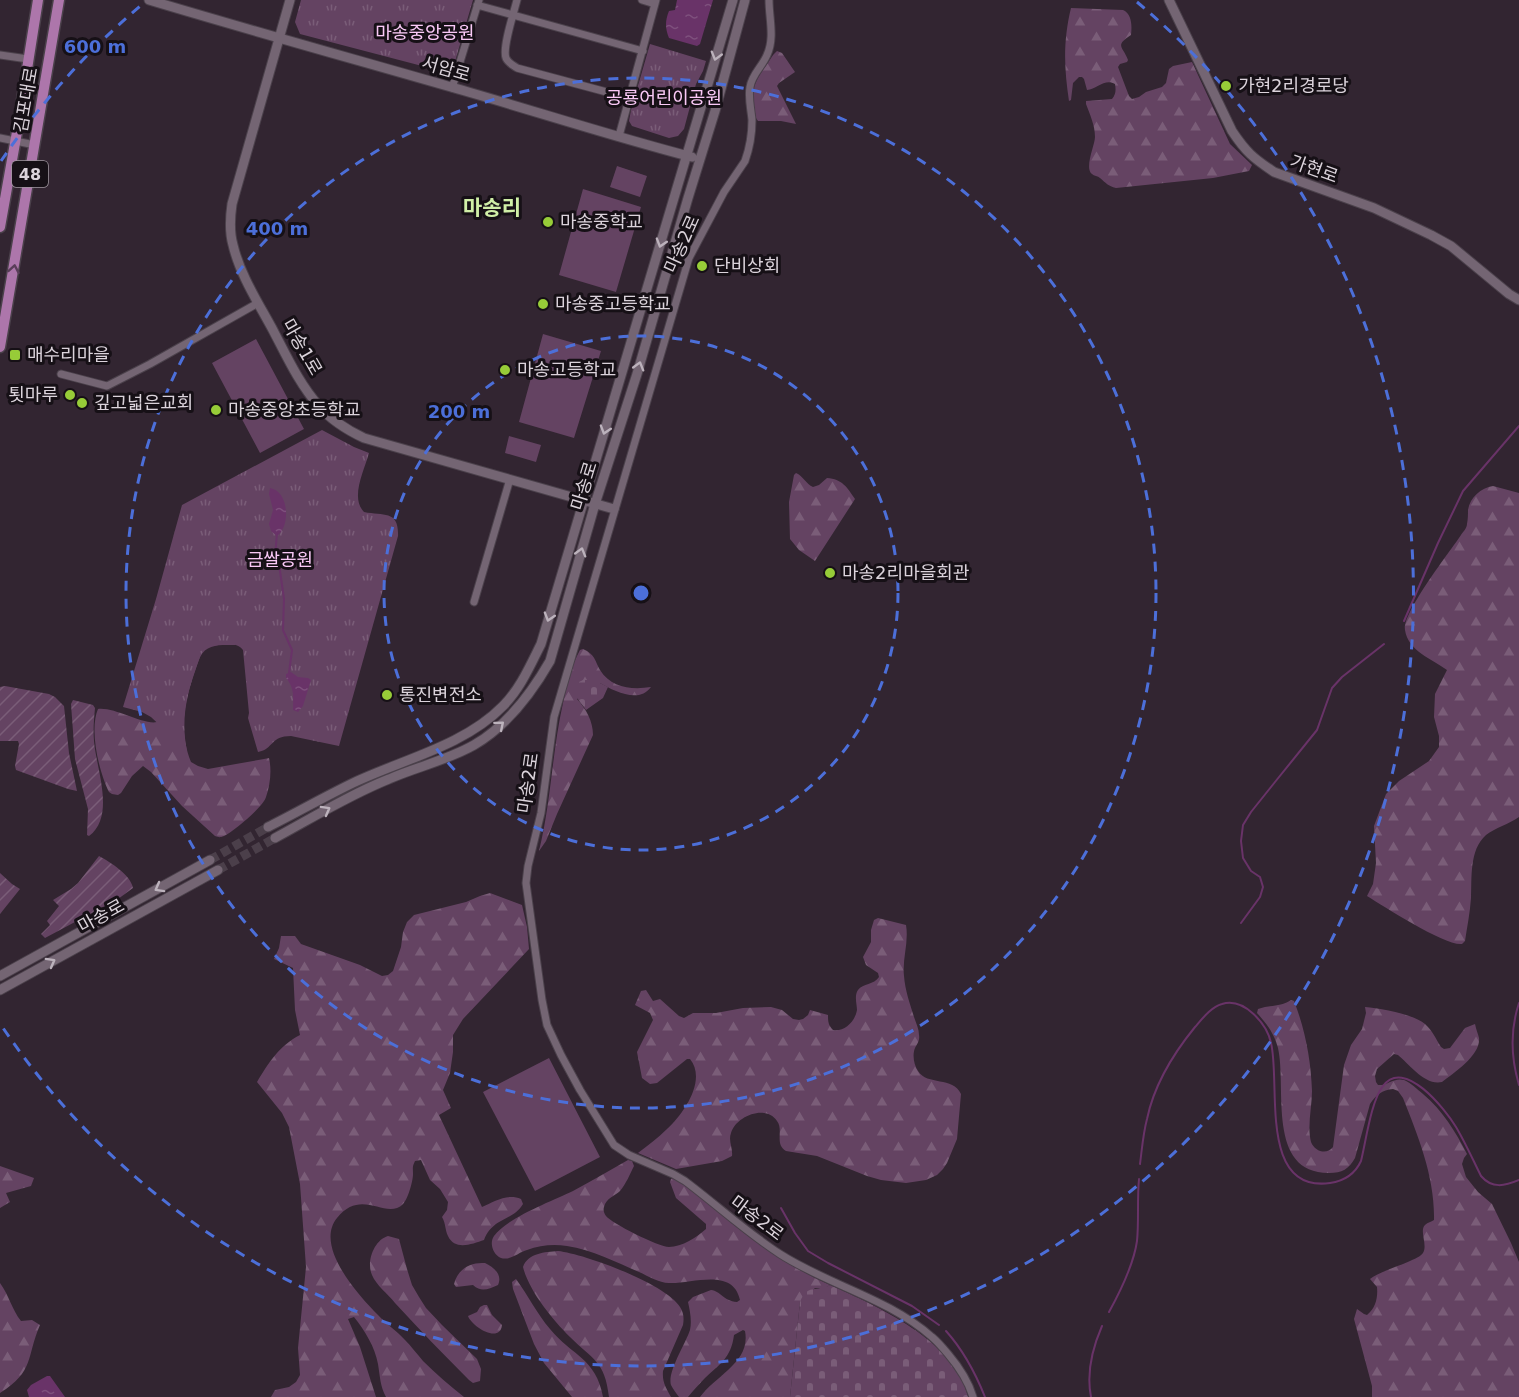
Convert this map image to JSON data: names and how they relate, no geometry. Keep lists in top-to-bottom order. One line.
{"streets":{"main road":["김포대로","48"],"street":["서암로","가현로","마송2로","마송1로","마송로"]},"crossings":[["서암로","마송1로"],["서암로","마송로"],["마송2로","마송1로"],["마송1로","마송로"]],"districts":["마송리"],"parks":["마송중앙공원","공룡어린이공원","금쌀공원"],"places":{"other":["가현2리경로당","마송중학교","단비상회","마송중고등학교","마송고등학교","툇마루","깊고넓은교회","마송중앙초등학교","마송2리마을회관","통진변전소"],"transit":["매수리마을"]},"rings":["600 m","400 m","200 m"]}
